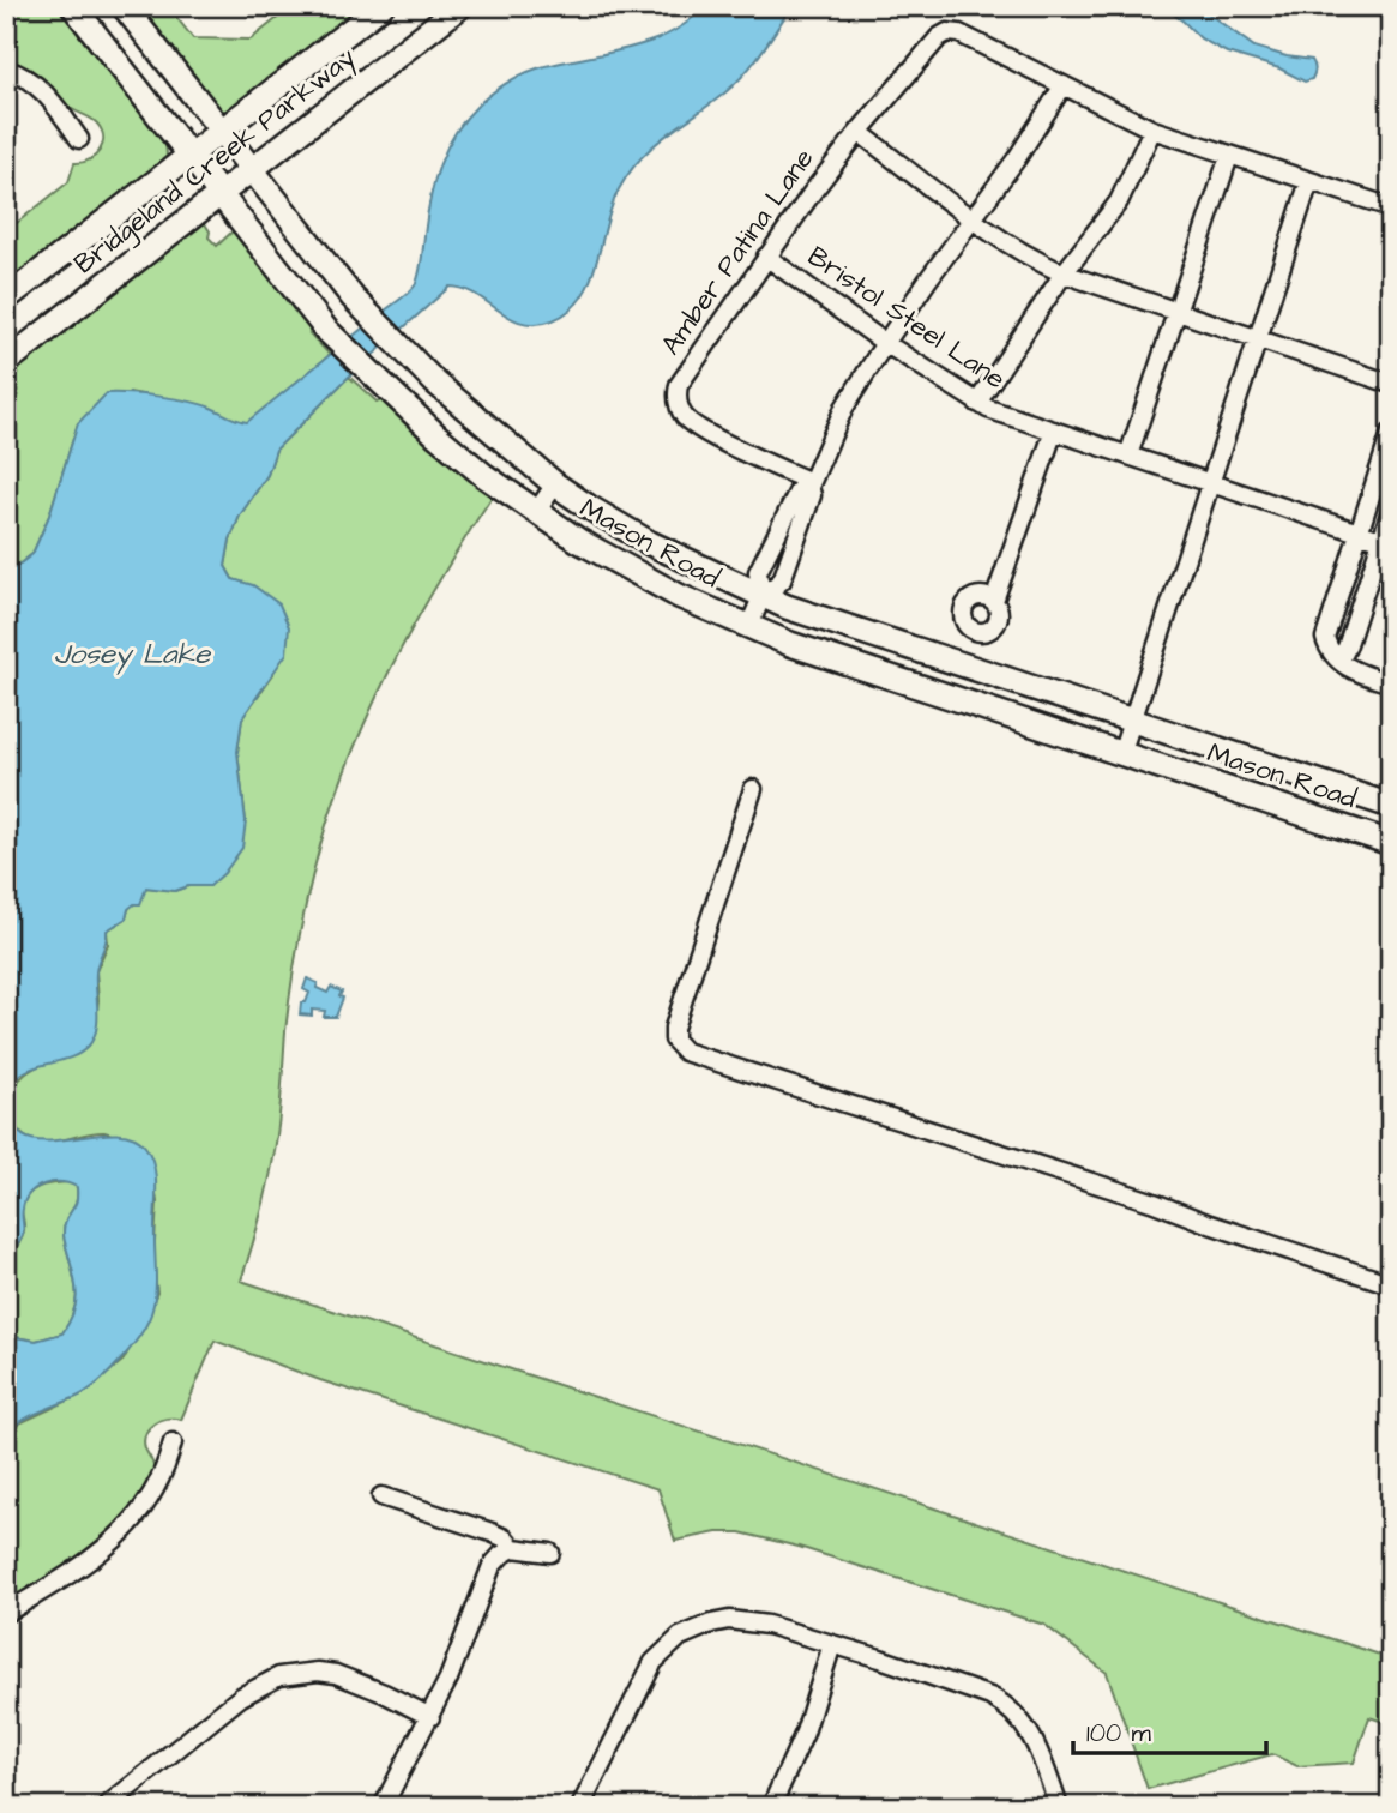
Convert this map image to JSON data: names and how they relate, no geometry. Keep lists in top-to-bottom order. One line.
{"streets":{"main road":["Bridgeland Creek Parkway","Mason Road"],"street":["Amber Patina Lane","Bristol Steel Lane"]},"crossings":[["Bridgeland Creek Parkway","Mason Road"],["Amber Patina Lane","Bristol Steel Lane"]],"water":["Josey Lake"],"scale_bar":"100 m"}
